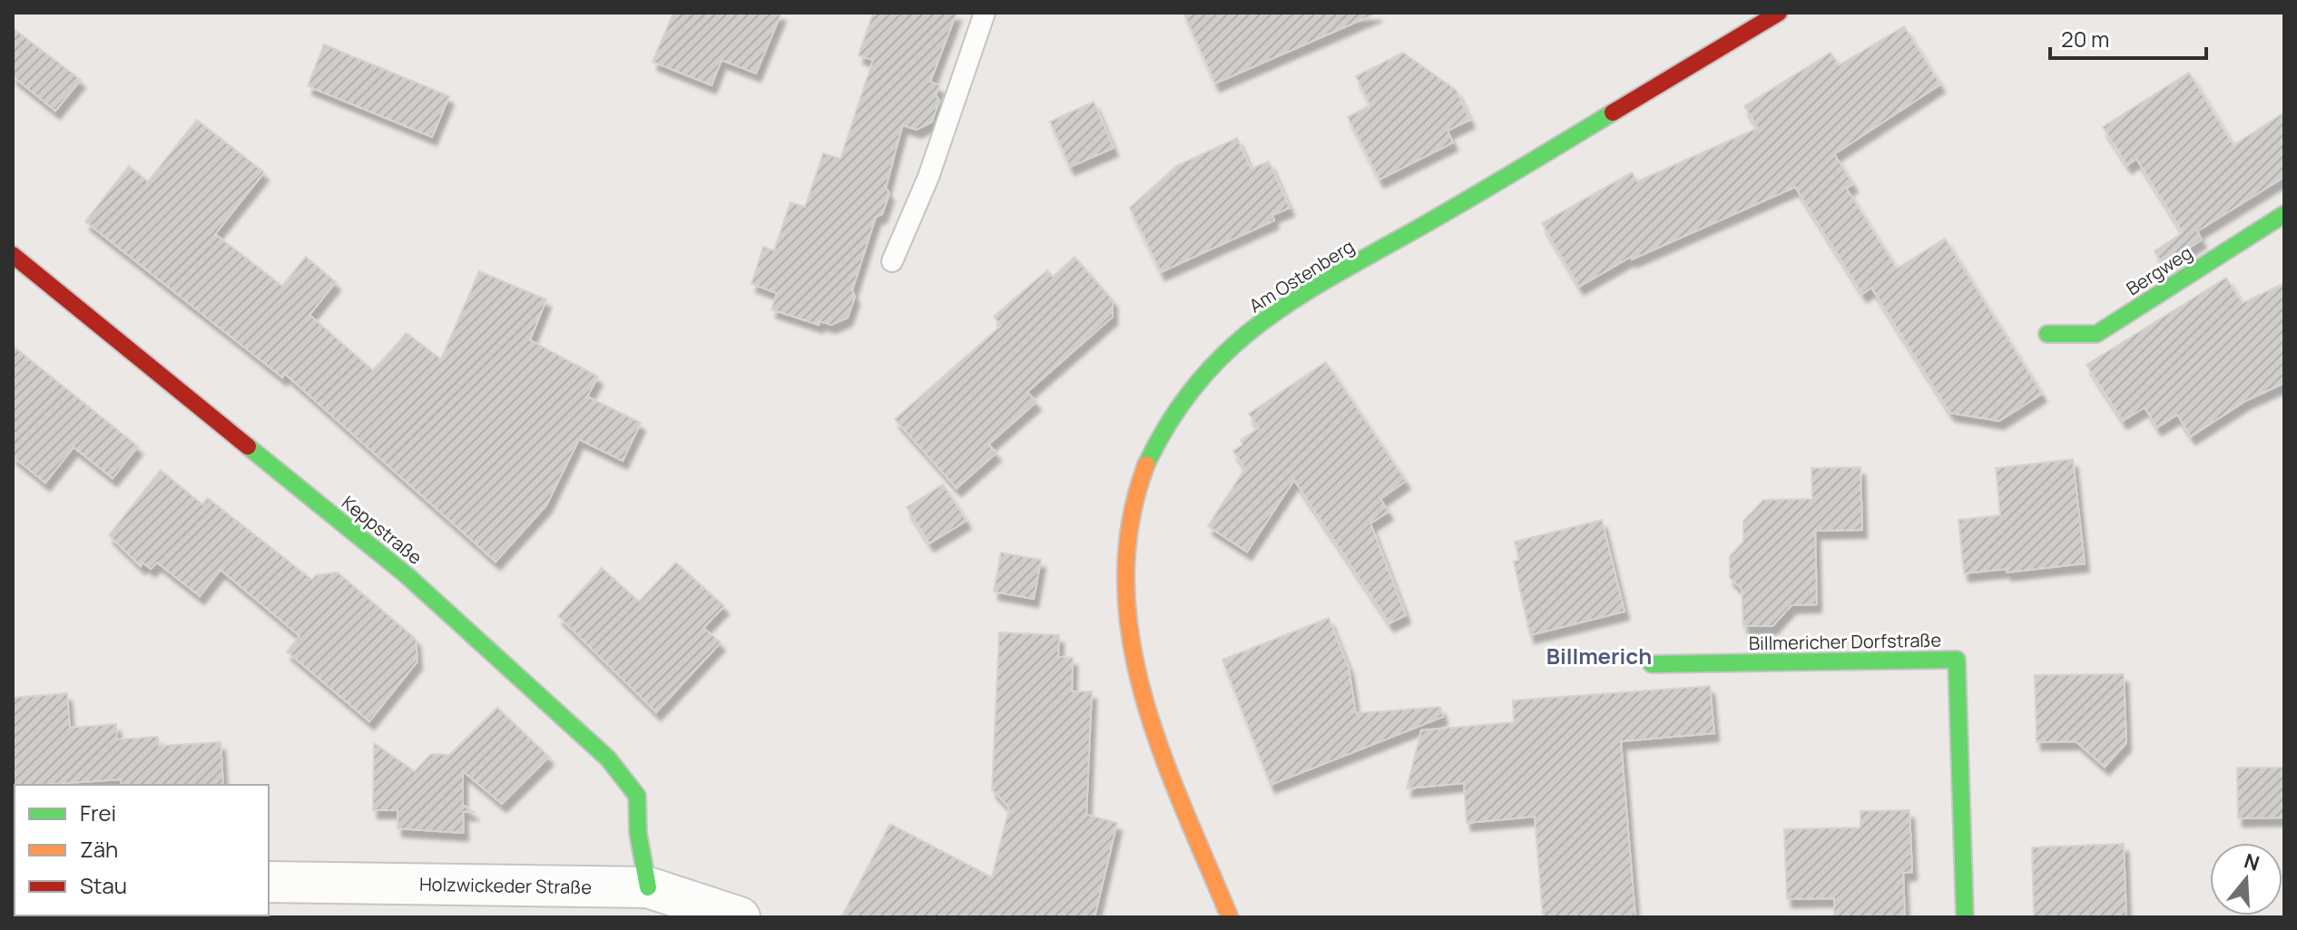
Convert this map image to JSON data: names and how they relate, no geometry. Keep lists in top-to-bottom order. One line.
{"streets":{"street":["Bergweg","Am Ostenberg","Keppstraße","Billmericher Dorfstraße","Holzwickeder Straße"]},"crossings":[["Keppstraße","Holzwickeder Straße"]],"districts":["Billmerich"],"legend":["Frei","Zäh","Stau"],"scale_bar":"20 m","north":"top"}
